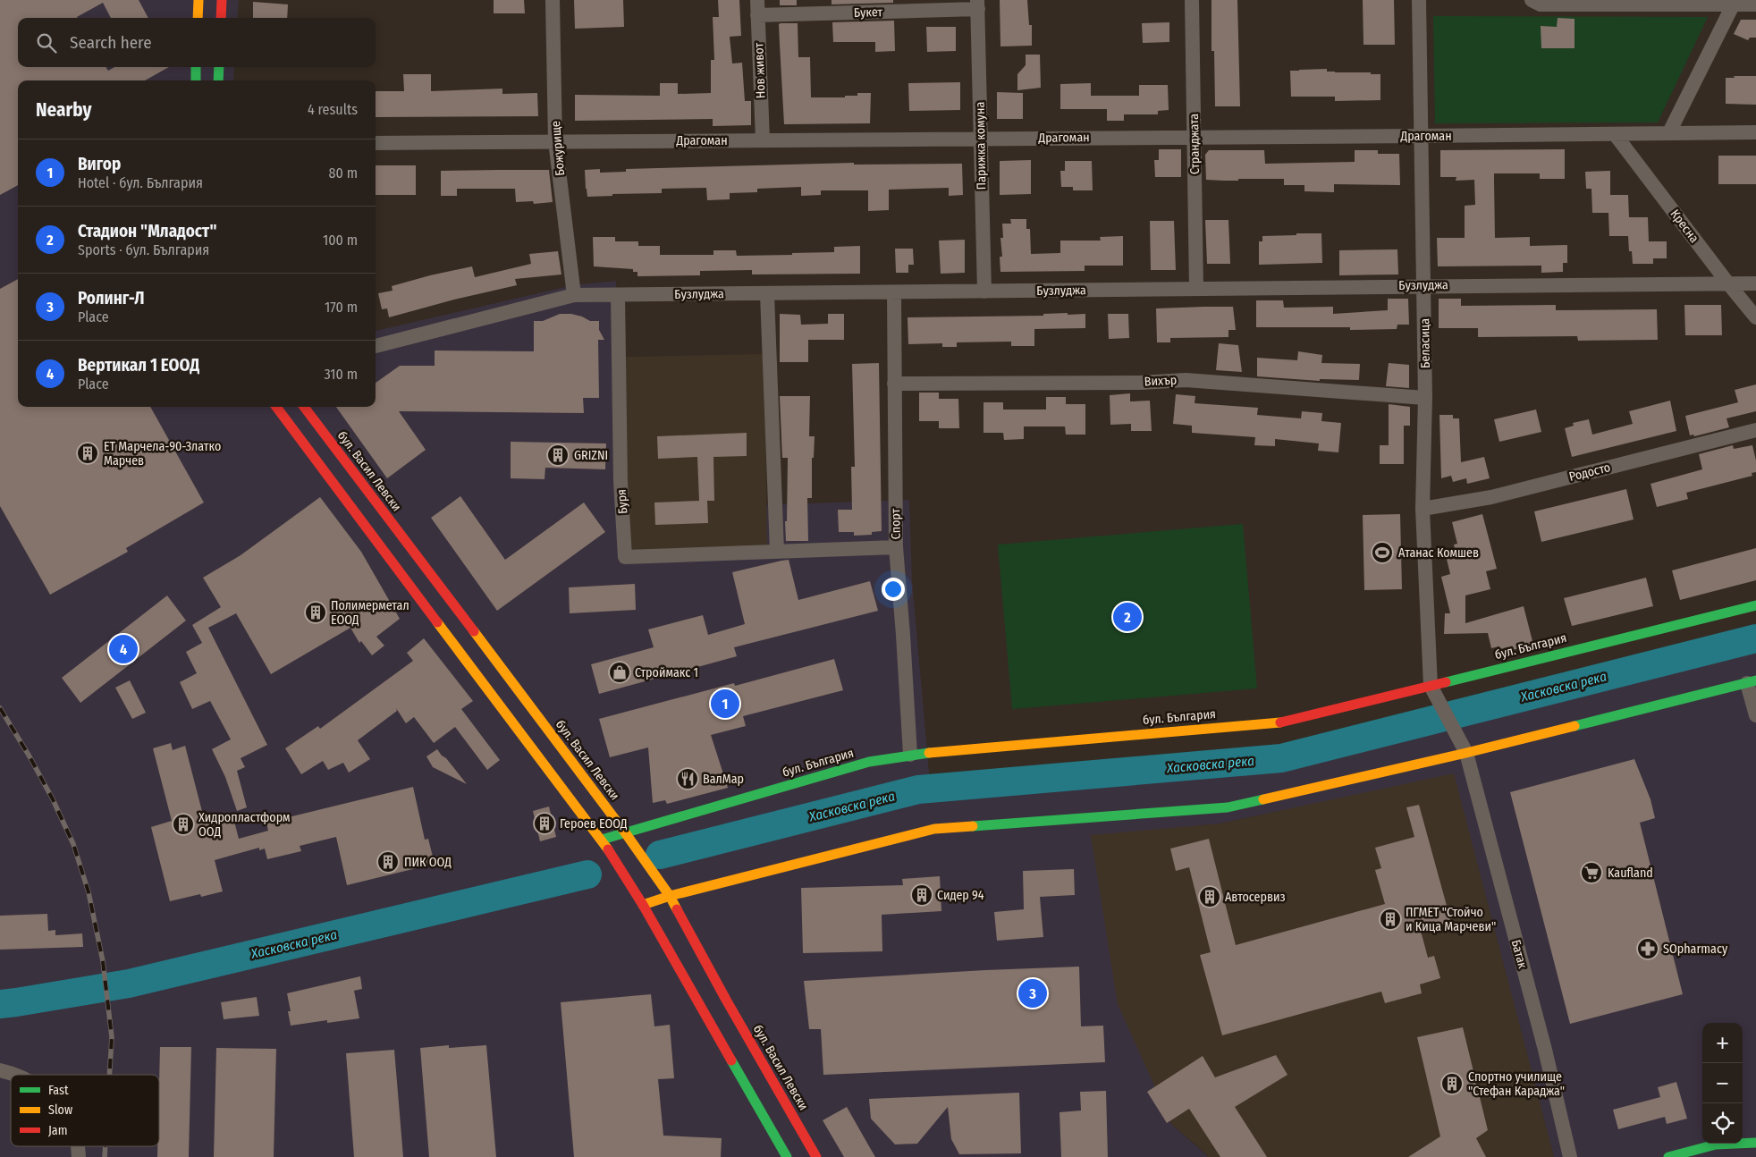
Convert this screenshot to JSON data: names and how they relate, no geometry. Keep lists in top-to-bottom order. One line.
{"streets":{"street":["Букет","Нов живот","Драгоман","Странджата","Парижка комуна","Божурище","Кресна","Бузлуджа","Беласица","Вихър","бул. Васил Левски","Родосто","Буря","Спорт","бул. България","Батак"]},"crossings":[["Букет","Нов живот"],["Букет","Парижка комуна"],["Нов живот","Драгоман"],["Драгоман","Странджата"],["Драгоман","Парижка комуна"],["Драгоман","Божурище"],["Драгоман","Кресна"],["Драгоман","Беласица"],["Странджата","Бузлуджа"],["Парижка комуна","Бузлуджа"],["Божурище","Бузлуджа"],["Кресна","Бузлуджа"],["Бузлуджа","Беласица"],["Бузлуджа","Буря"],["Бузлуджа","Спорт"],["Беласица","Вихър"],["Беласица","Родосто"],["Беласица","бул. България"],["Беласица","Батак"],["Вихър","Спорт"],["бул. Васил Левски","бул. България"],["Буря","Спорт"],["Спорт","бул. България"],["бул. България","Батак"]],"water":["Хасковска река"],"places":{"building":["ЕТ Марчела-90-Златко Марчев","GRIZNI","Полимерметал ЕООД","Героев ЕООД","Хидропластформ ООД","ПИК ООД","Сидер 94","Автосервиз","ПГМЕТ \"Стойчо и Кица Марчеви\"","Спортно училище \"Стефан Караджа\""],"sports":["Атанас Комшев"],"shop":["Строймакс 1"],"restaurant":["ВалМар"],"supermarket":["Kaufland"],"pharmacy":["SOpharmacy"]},"legend":["Fast","Slow","Jam"],"page":{"search":"Search here","heading":["Nearby","4 results"],"list":[{"mark":"1","name":"Вигор","note":"Hotel · бул. България","value":"80 m"},{"mark":"2","name":"Стадион \"Младост\"","note":"Sports · бул. България","value":"100 m"},{"mark":"3","name":"Ролинг-Л","note":"Place","value":"170 m"},{"mark":"4","name":"Вертикал 1 ЕООД","note":"Place","value":"310 m"}],"pins":["2","4","1","3"],"map_buttons":["+","−"]}}
